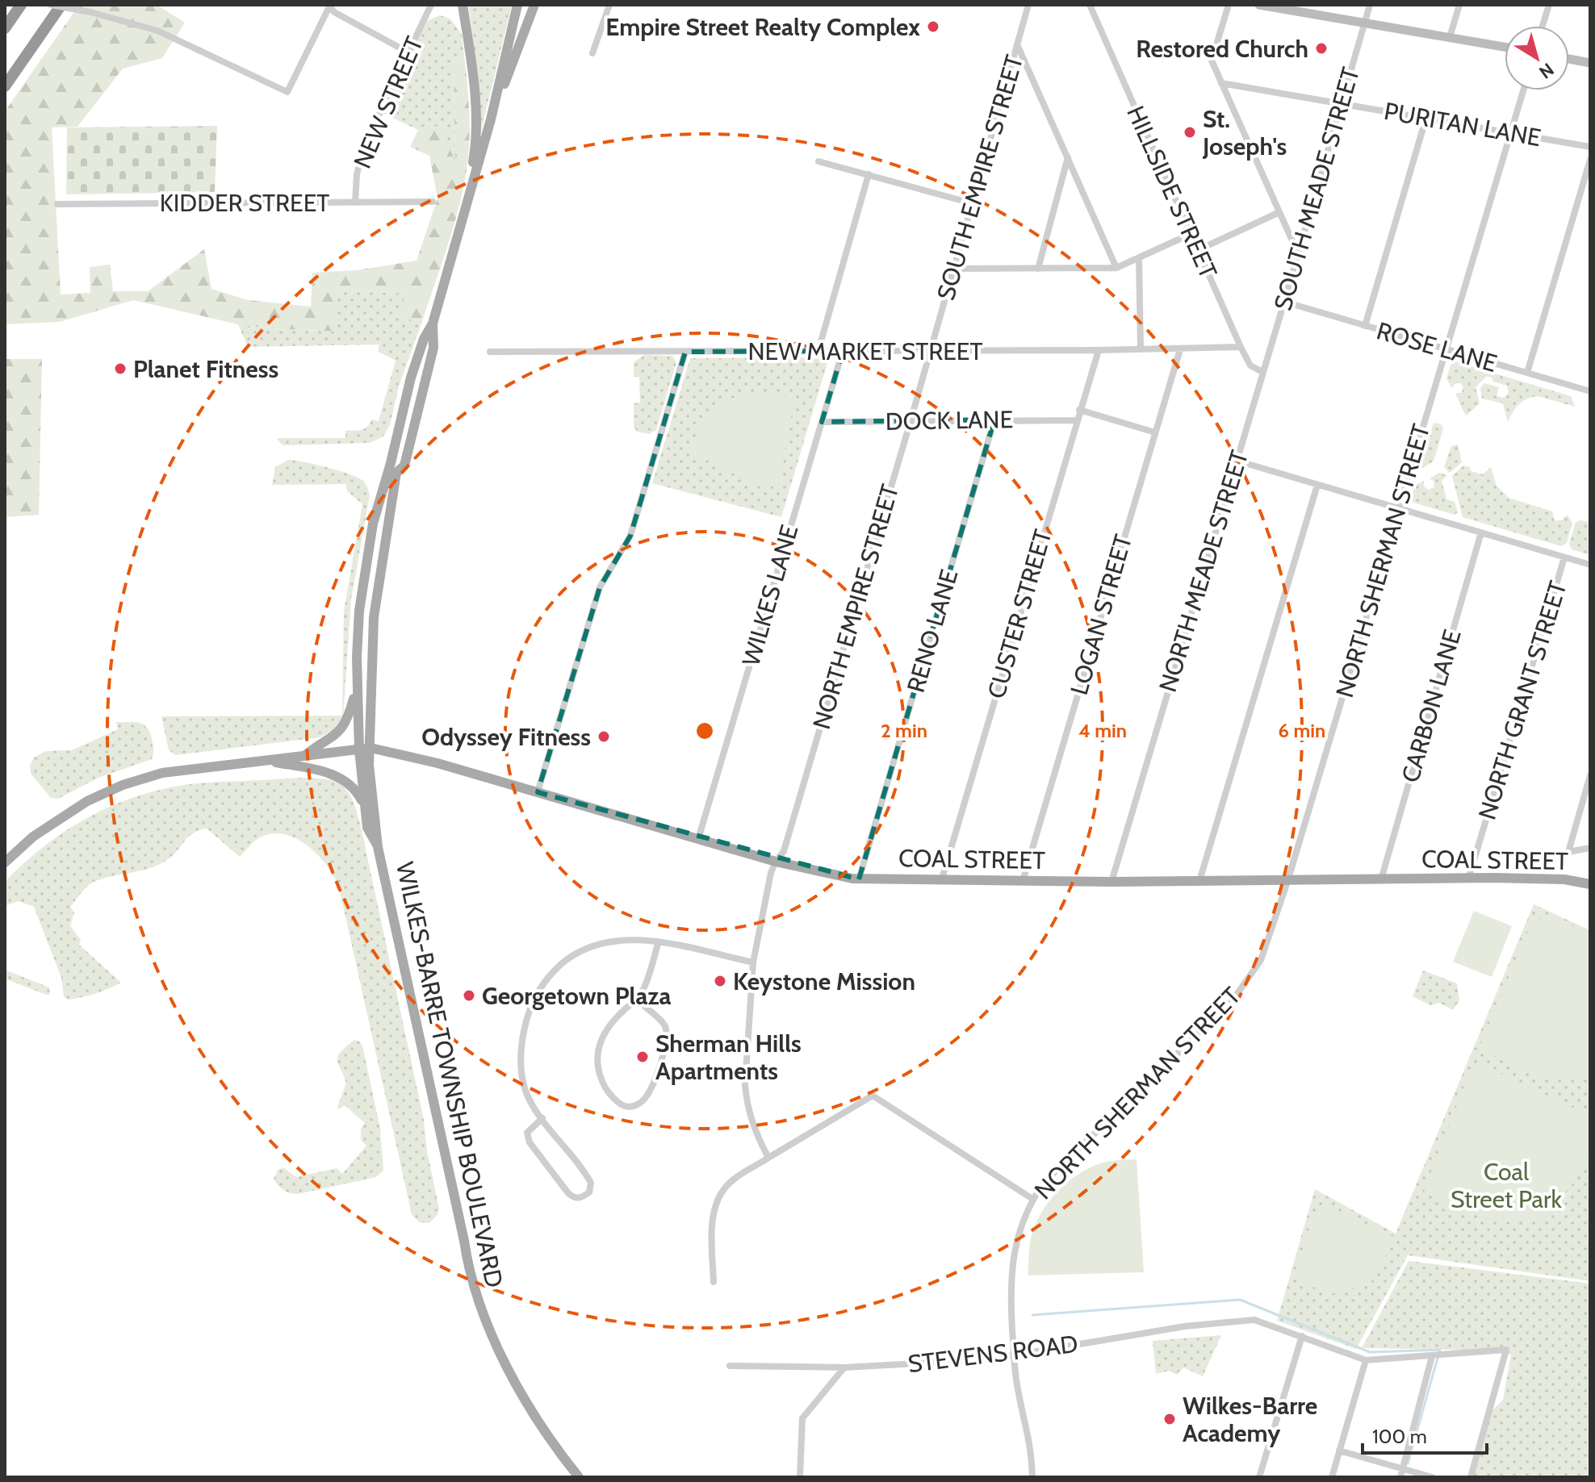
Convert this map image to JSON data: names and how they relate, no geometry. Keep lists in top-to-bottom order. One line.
{"streets":{"main road":["COAL STREET","WILKES-BARRE TOWNSHIP BOULEVARD"],"street":["NEW STREET","PURITAN LANE","SOUTH EMPIRE STREET","SOUTH MEADE STREET","HILLSIDE STREET","KIDDER STREET","ROSE LANE","NEW MARKET STREET","DOCK LANE","NORTH SHERMAN STREET","NORTH MEADE STREET","WILKES LANE","NORTH EMPIRE STREET","CUSTER STREET","LOGAN STREET","RENO LANE","NORTH GRANT STREET","CARBON LANE","STEVENS ROAD"]},"crossings":[["NEW STREET","KIDDER STREET"],["PURITAN LANE","SOUTH MEADE STREET"],["PURITAN LANE","NORTH SHERMAN STREET"],["SOUTH EMPIRE STREET","NEW MARKET STREET"],["SOUTH EMPIRE STREET","NORTH EMPIRE STREET"],["SOUTH MEADE STREET","HILLSIDE STREET"],["SOUTH MEADE STREET","ROSE LANE"],["SOUTH MEADE STREET","NORTH MEADE STREET"],["HILLSIDE STREET","NEW MARKET STREET"],["HILLSIDE STREET","NORTH MEADE STREET"],["ROSE LANE","NORTH SHERMAN STREET"],["NEW MARKET STREET","WILKES LANE"],["NEW MARKET STREET","NORTH EMPIRE STREET"],["NEW MARKET STREET","CUSTER STREET"],["NEW MARKET STREET","LOGAN STREET"],["DOCK LANE","WILKES LANE"],["DOCK LANE","NORTH EMPIRE STREET"],["DOCK LANE","CUSTER STREET"],["DOCK LANE","RENO LANE"],["NORTH SHERMAN STREET","COAL STREET"],["NORTH SHERMAN STREET","STEVENS ROAD"],["NORTH MEADE STREET","COAL STREET"],["WILKES LANE","COAL STREET"],["NORTH EMPIRE STREET","COAL STREET"],["CUSTER STREET","COAL STREET"],["LOGAN STREET","COAL STREET"],["RENO LANE","COAL STREET"],["NORTH GRANT STREET","COAL STREET"],["CARBON LANE","COAL STREET"],["COAL STREET","WILKES-BARRE TOWNSHIP BOULEVARD"]],"parks":["Coal Street Park"],"places":["Empire Street Realty Complex","Restored Church","St. Joseph's","Planet Fitness","Odyssey Fitness","Keystone Mission","Georgetown Plaza","Sherman Hills Apartments","Wilkes-Barre Academy"],"scale_bar":"100 m","north":"bottom right","rings":["2 min","4 min","6 min"]}
